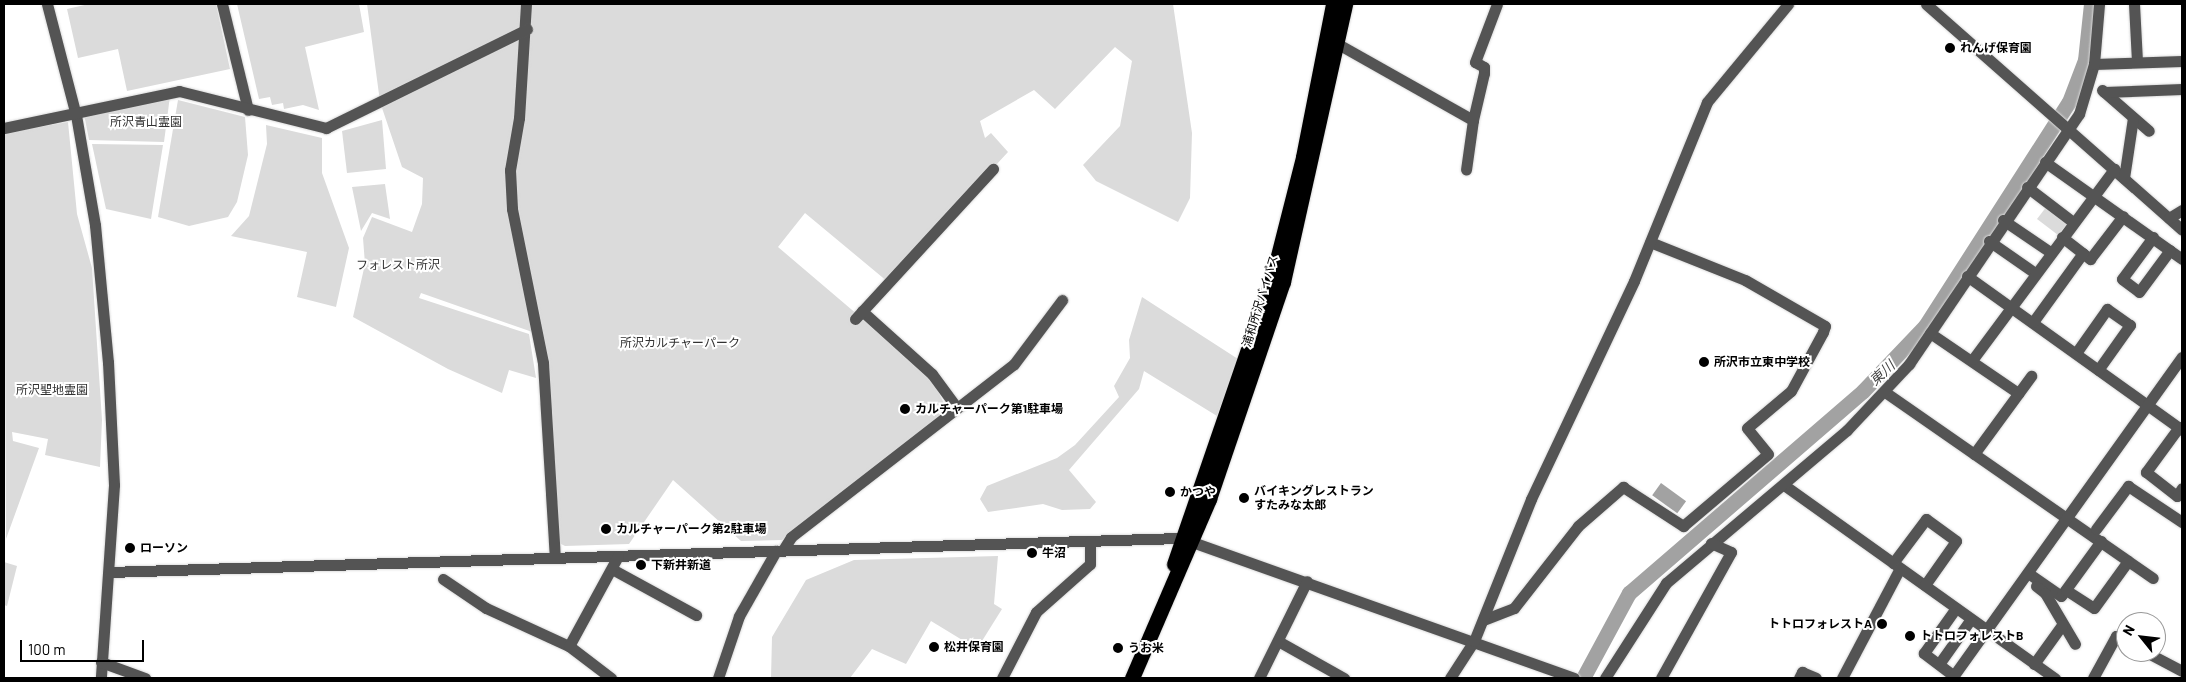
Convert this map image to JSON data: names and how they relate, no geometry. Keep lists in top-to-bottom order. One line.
{"streets":{"highway":["浦和所沢バイパス"]},"water":["東川"],"parks":["所沢青山霊園","フォレスト所沢","所沢カルチャーパーク","所沢聖地霊園"],"places":["れんげ保育園","所沢市立東中学校","カルチャーパーク第1駐車場","かつや","バイキングレストラン すたみな太郎","カルチャーパーク第2駐車場","ローソン","牛沼","下新井新道","トトロフォレストA","トトロフォレストB","松井保育園","うお米"],"scale_bar":"100 m","north":"top left"}
